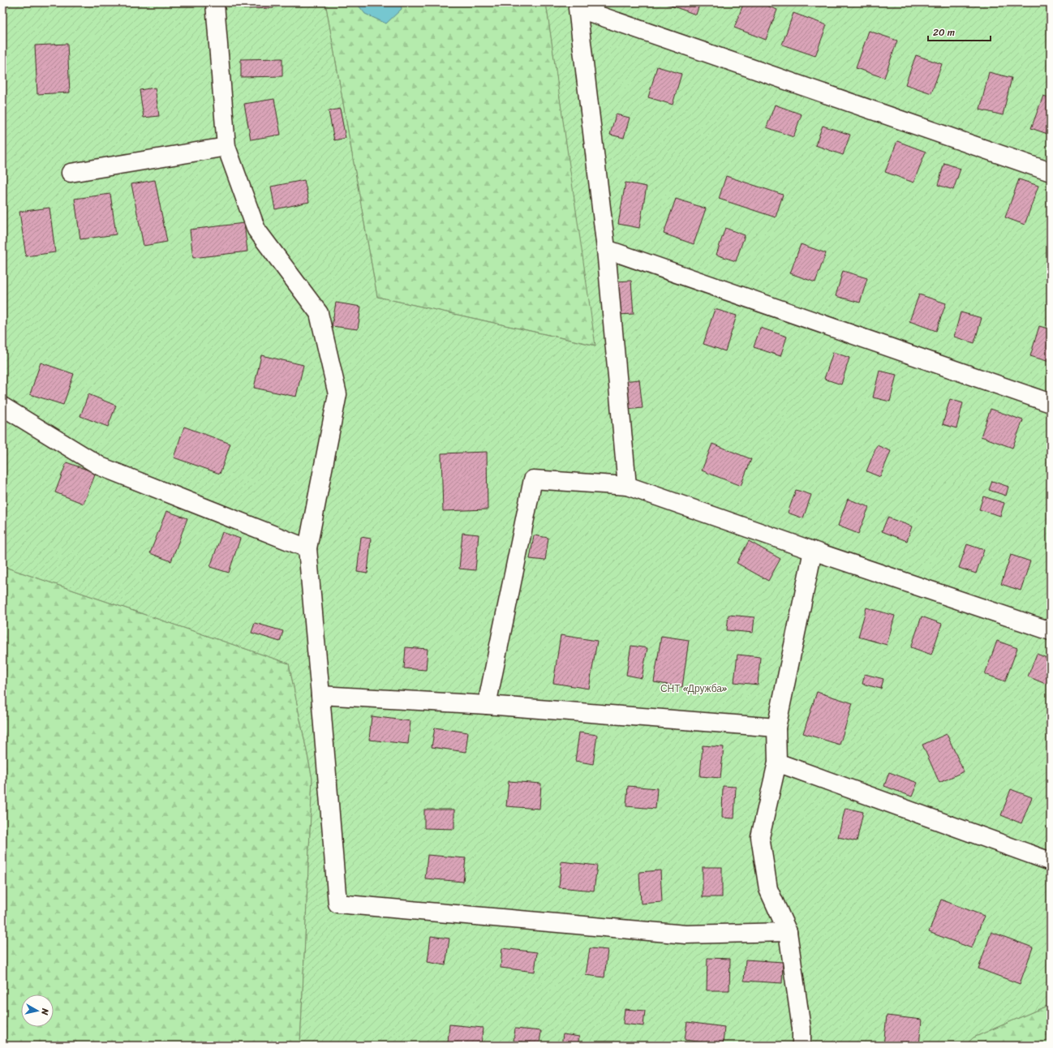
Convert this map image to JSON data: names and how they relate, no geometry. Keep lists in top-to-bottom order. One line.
{"parks":["СНТ «Дружба»"],"scale_bar":"20 m","north":"right"}
